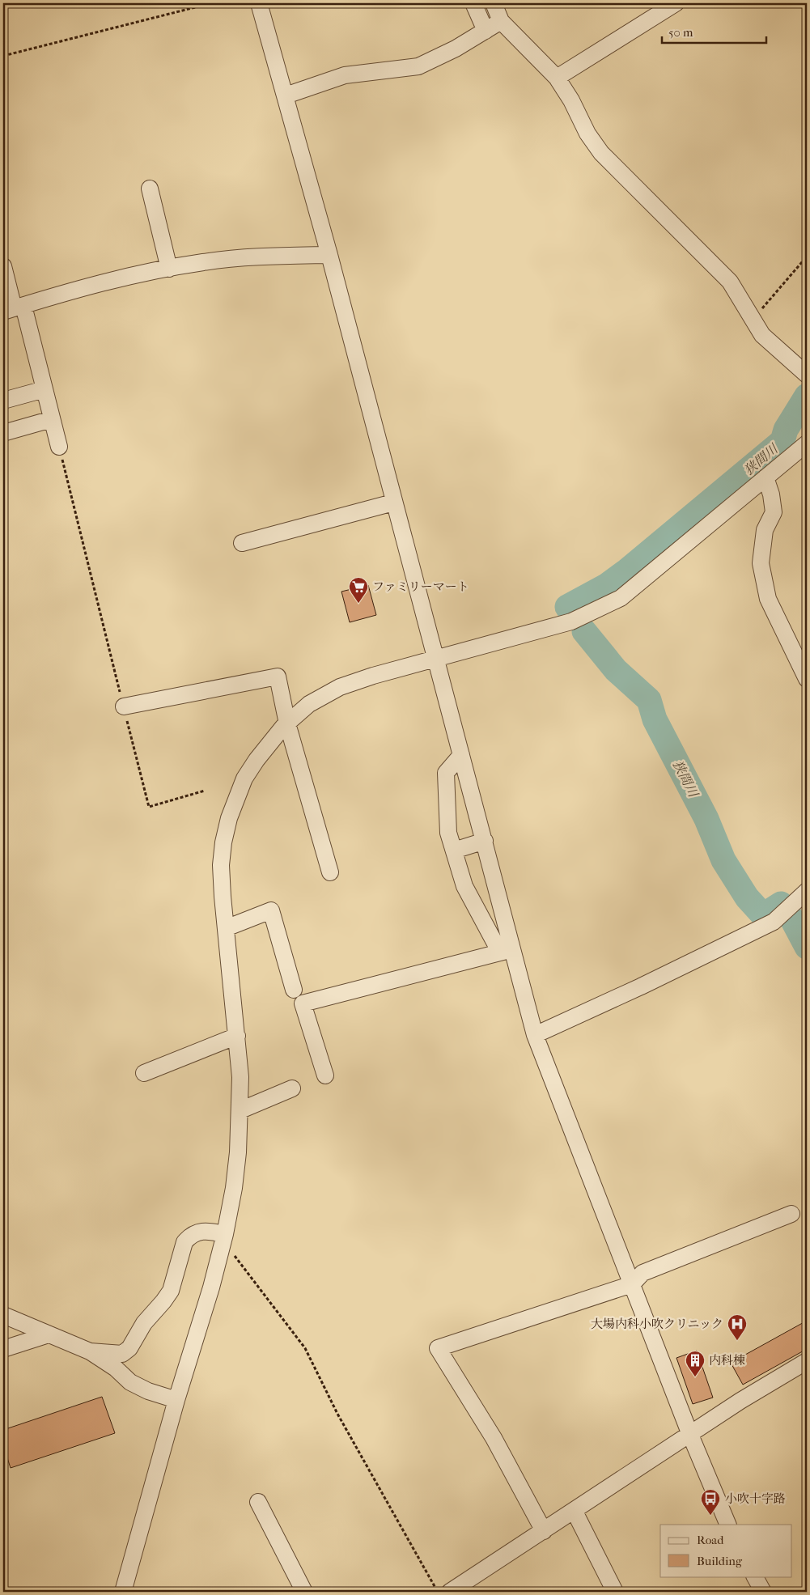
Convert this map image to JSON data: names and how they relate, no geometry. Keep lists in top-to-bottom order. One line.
{"water":["狭間川"],"places":{"supermarket":["ファミリーマート"],"hospital":["大場内科小吹クリニック"],"building":["内科棟"],"bus stop":["小吹十字路"]},"legend":["Road","Building"],"scale_bar":"50 m"}
